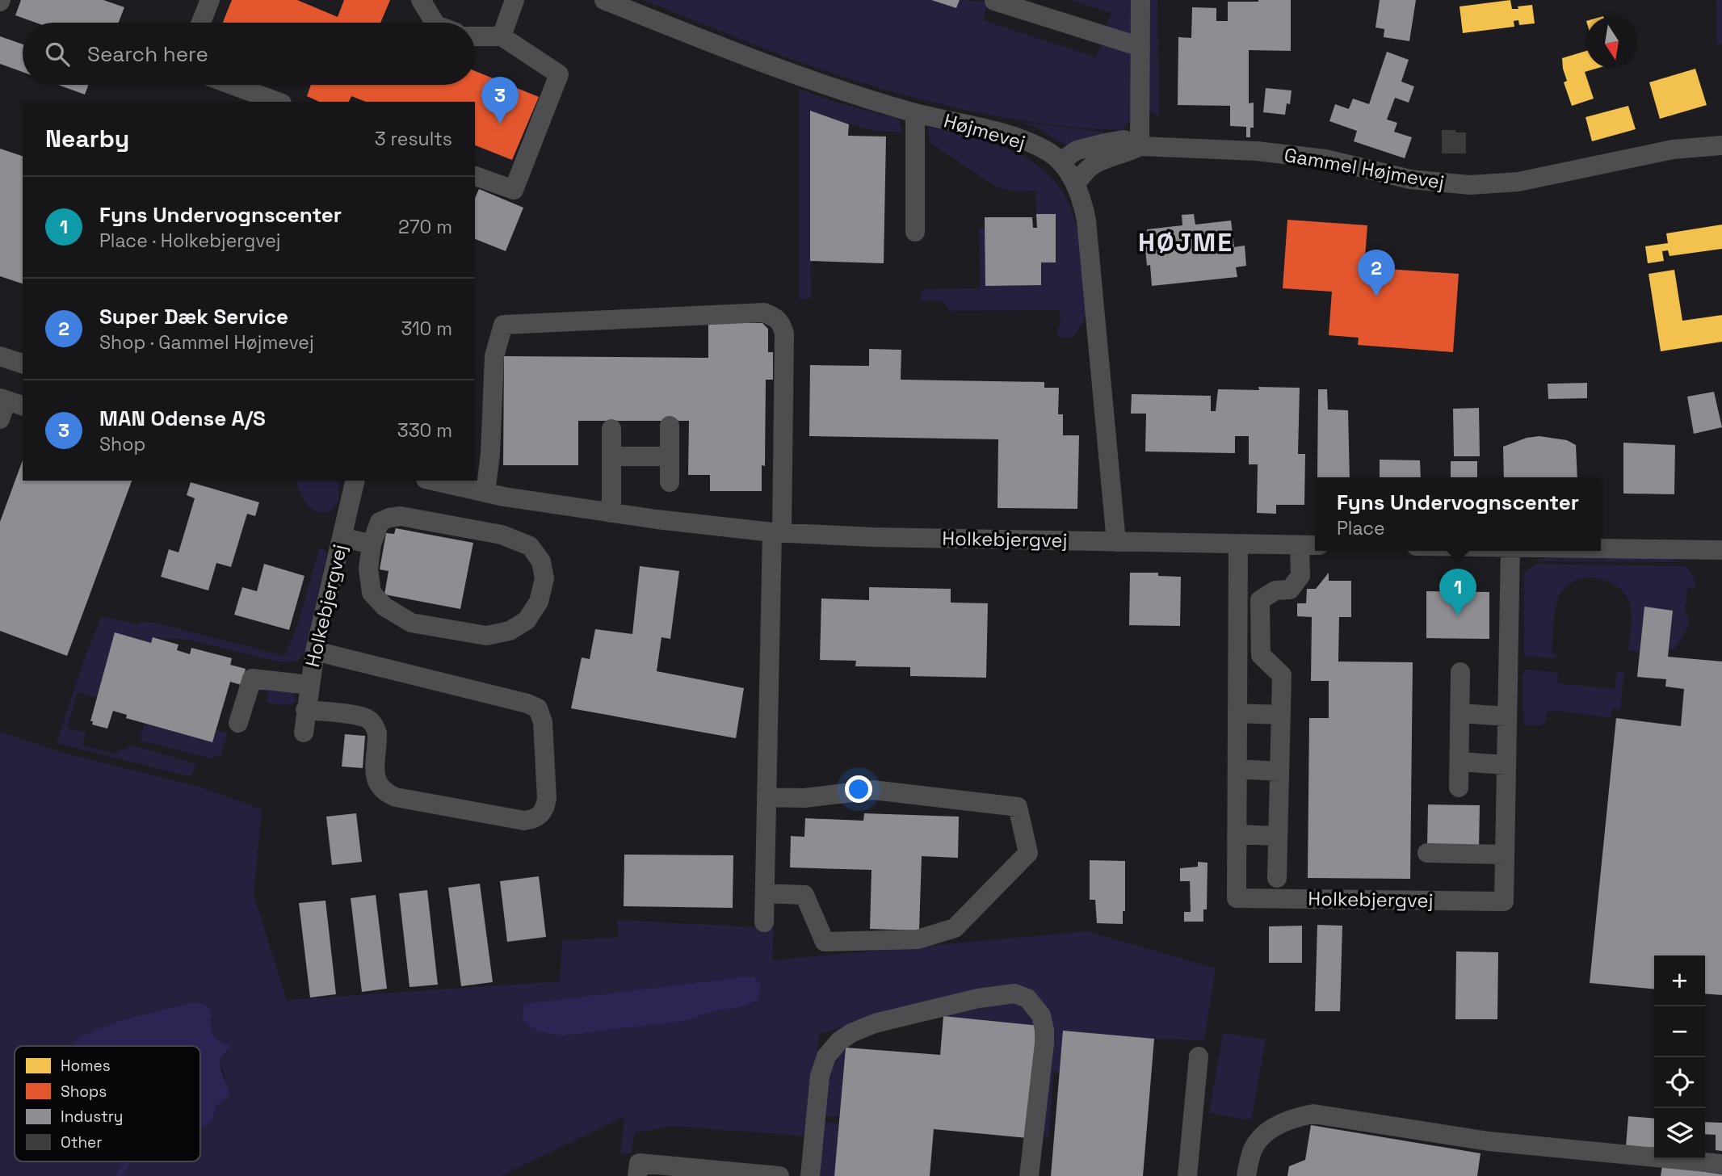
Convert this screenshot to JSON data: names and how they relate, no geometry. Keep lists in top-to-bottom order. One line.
{"streets":{"street":["Højmevej","Gammel Højmevej","Holkebjergvej"]},"crossings":[["Højmevej","Gammel Højmevej"],["Højmevej","Holkebjergvej"]],"districts":["HØJME"],"legend":["Homes","Shops","Industry","Other"],"north":"bottom","page":{"search":"Search here","pins":["3","2","1"],"heading":["Nearby","3 results"],"list":[{"mark":"1","name":"Fyns Undervognscenter","note":"Place · Holkebjergvej","value":"270 m"},{"mark":"2","name":"Super Dæk Service","note":"Shop · Gammel Højmevej","value":"310 m"},{"mark":"3","name":"MAN Odense A/S","note":"Shop","value":"330 m"}],"popup":["Fyns Undervognscenter","Place"],"map_buttons":["+","−"]}}
